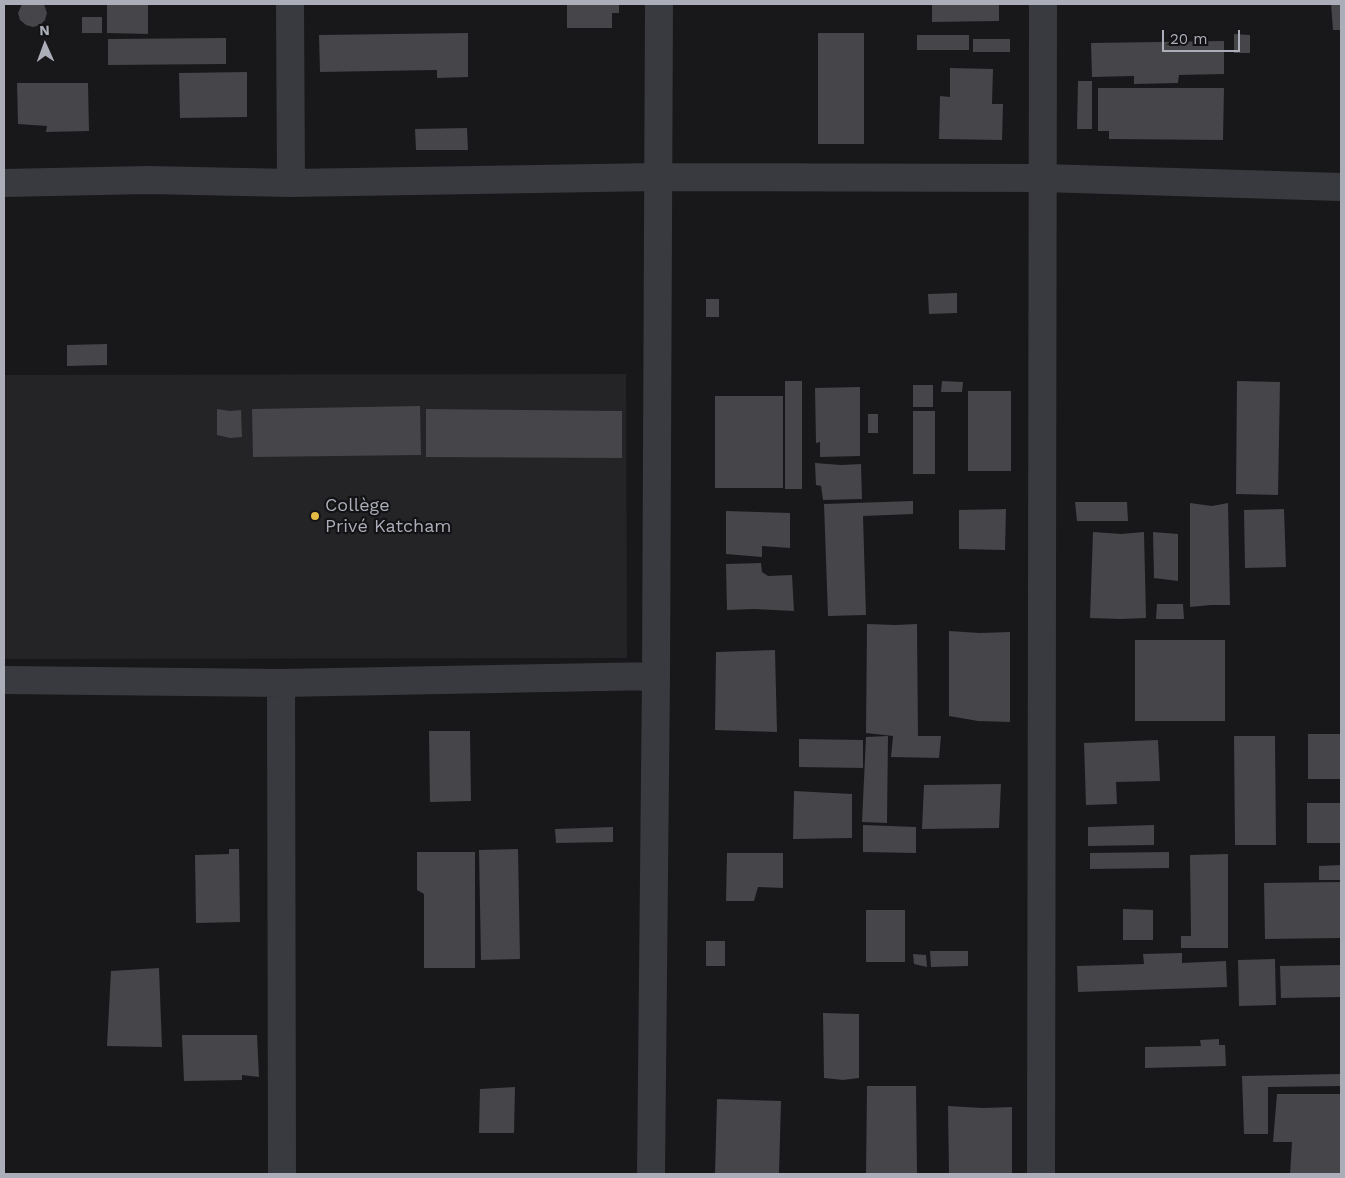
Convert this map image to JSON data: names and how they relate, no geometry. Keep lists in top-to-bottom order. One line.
{"places":["Collège Privé Katcham"],"scale_bar":"20 m","north":"top"}
